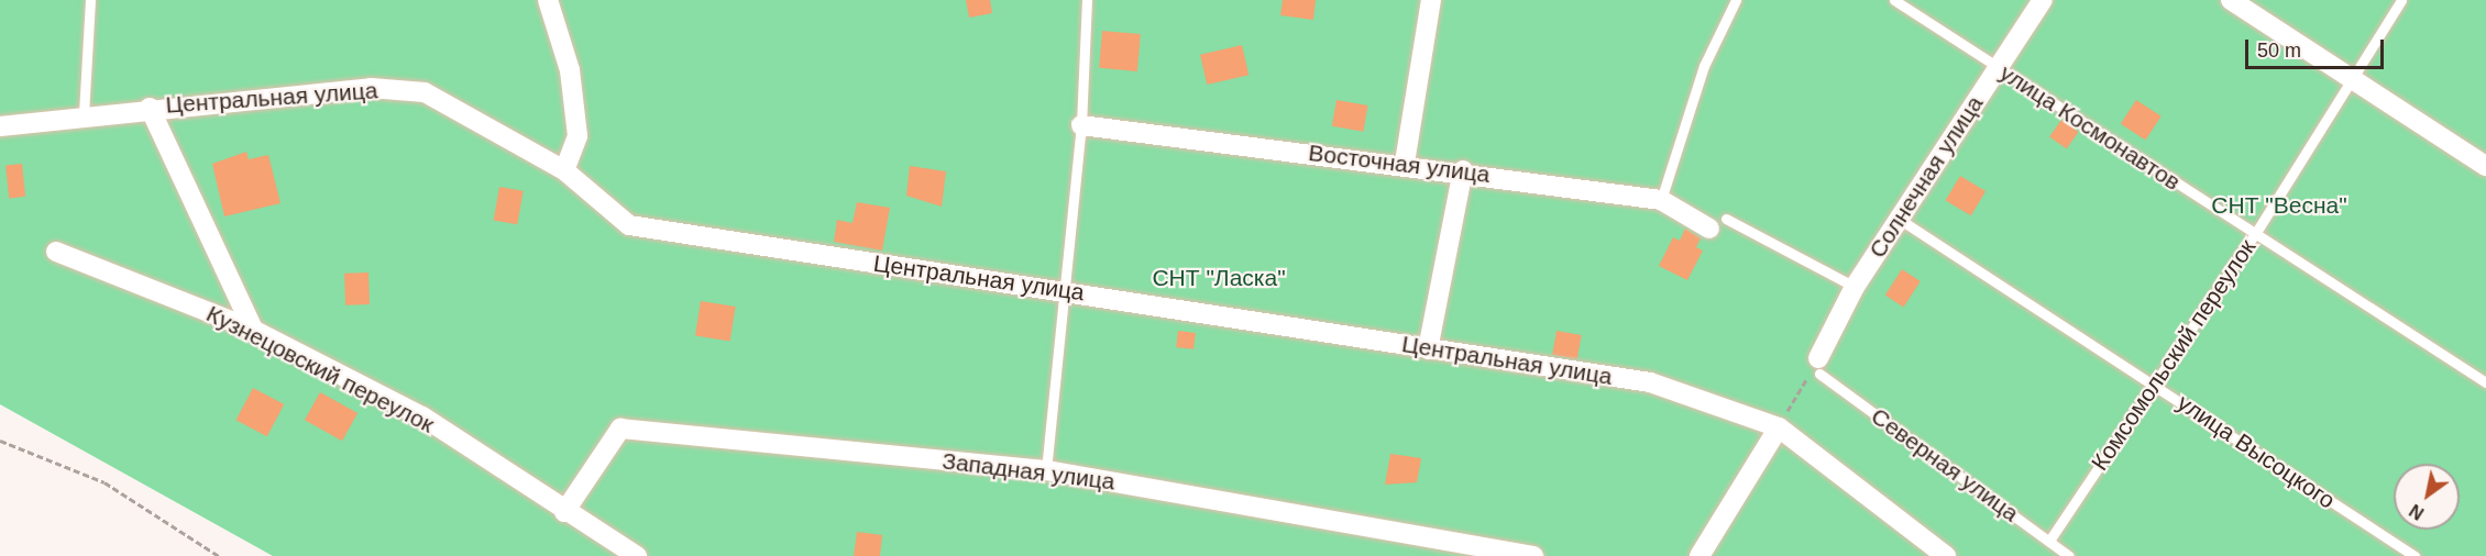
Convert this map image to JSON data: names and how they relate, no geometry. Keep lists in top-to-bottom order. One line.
{"streets":{"street":["Центральная улица","Восточная улица","Солнечная улица","Кузнецовский переулок","Западная улица"],"lane":["улица Космонавтов","Комсомольский переулок","улица Высоцкого","Северная улица"]},"crossings":[["улица Космонавтов","Солнечная улица"],["улица Космонавтов","Комсомольский переулок"],["Солнечная улица","улица Высоцкого"],["Солнечная улица","Северная улица"],["Комсомольский переулок","улица Высоцкого"],["Комсомольский переулок","Северная улица"],["Кузнецовский переулок","Западная улица"]],"parks":["СНТ \"Весна\"","СНТ \"Ласка\""],"scale_bar":"50 m","north":"bottom left"}
